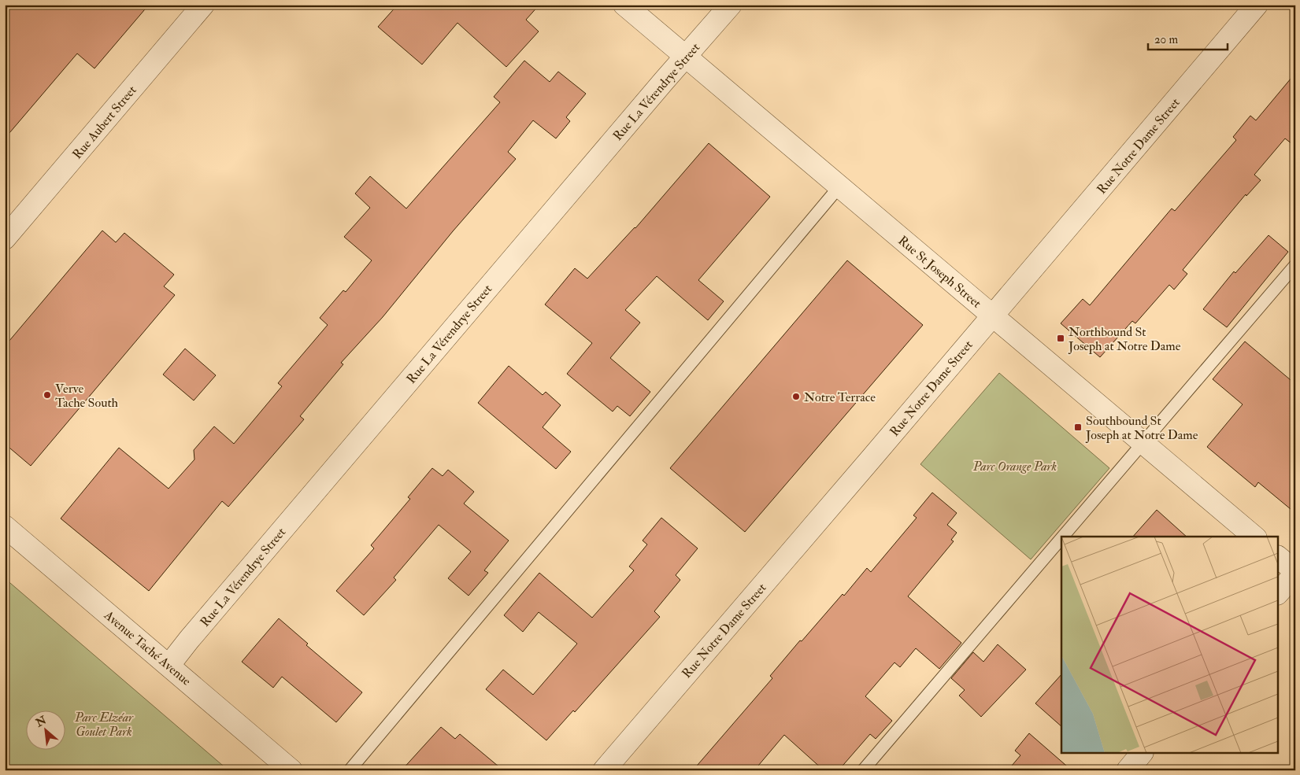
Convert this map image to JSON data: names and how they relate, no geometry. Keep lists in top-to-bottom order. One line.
{"streets":{"street":["Rue La Vérendrye Street","Rue Aubert Street","Rue Notre Dame Street","Rue St Joseph Street","Avenue Taché Avenue"]},"crossings":[["Rue La Vérendrye Street","Rue St Joseph Street"],["Rue La Vérendrye Street","Avenue Taché Avenue"],["Rue Notre Dame Street","Rue St Joseph Street"]],"parks":["Parc Orange Park","Parc Elzéar Goulet Park"],"places":{"transit":["Northbound St Joseph at Notre Dame","Southbound St Joseph at Notre Dame"],"other":["Verve Tache South","Notre Terrace"]},"scale_bar":"20 m","north":"top left"}
